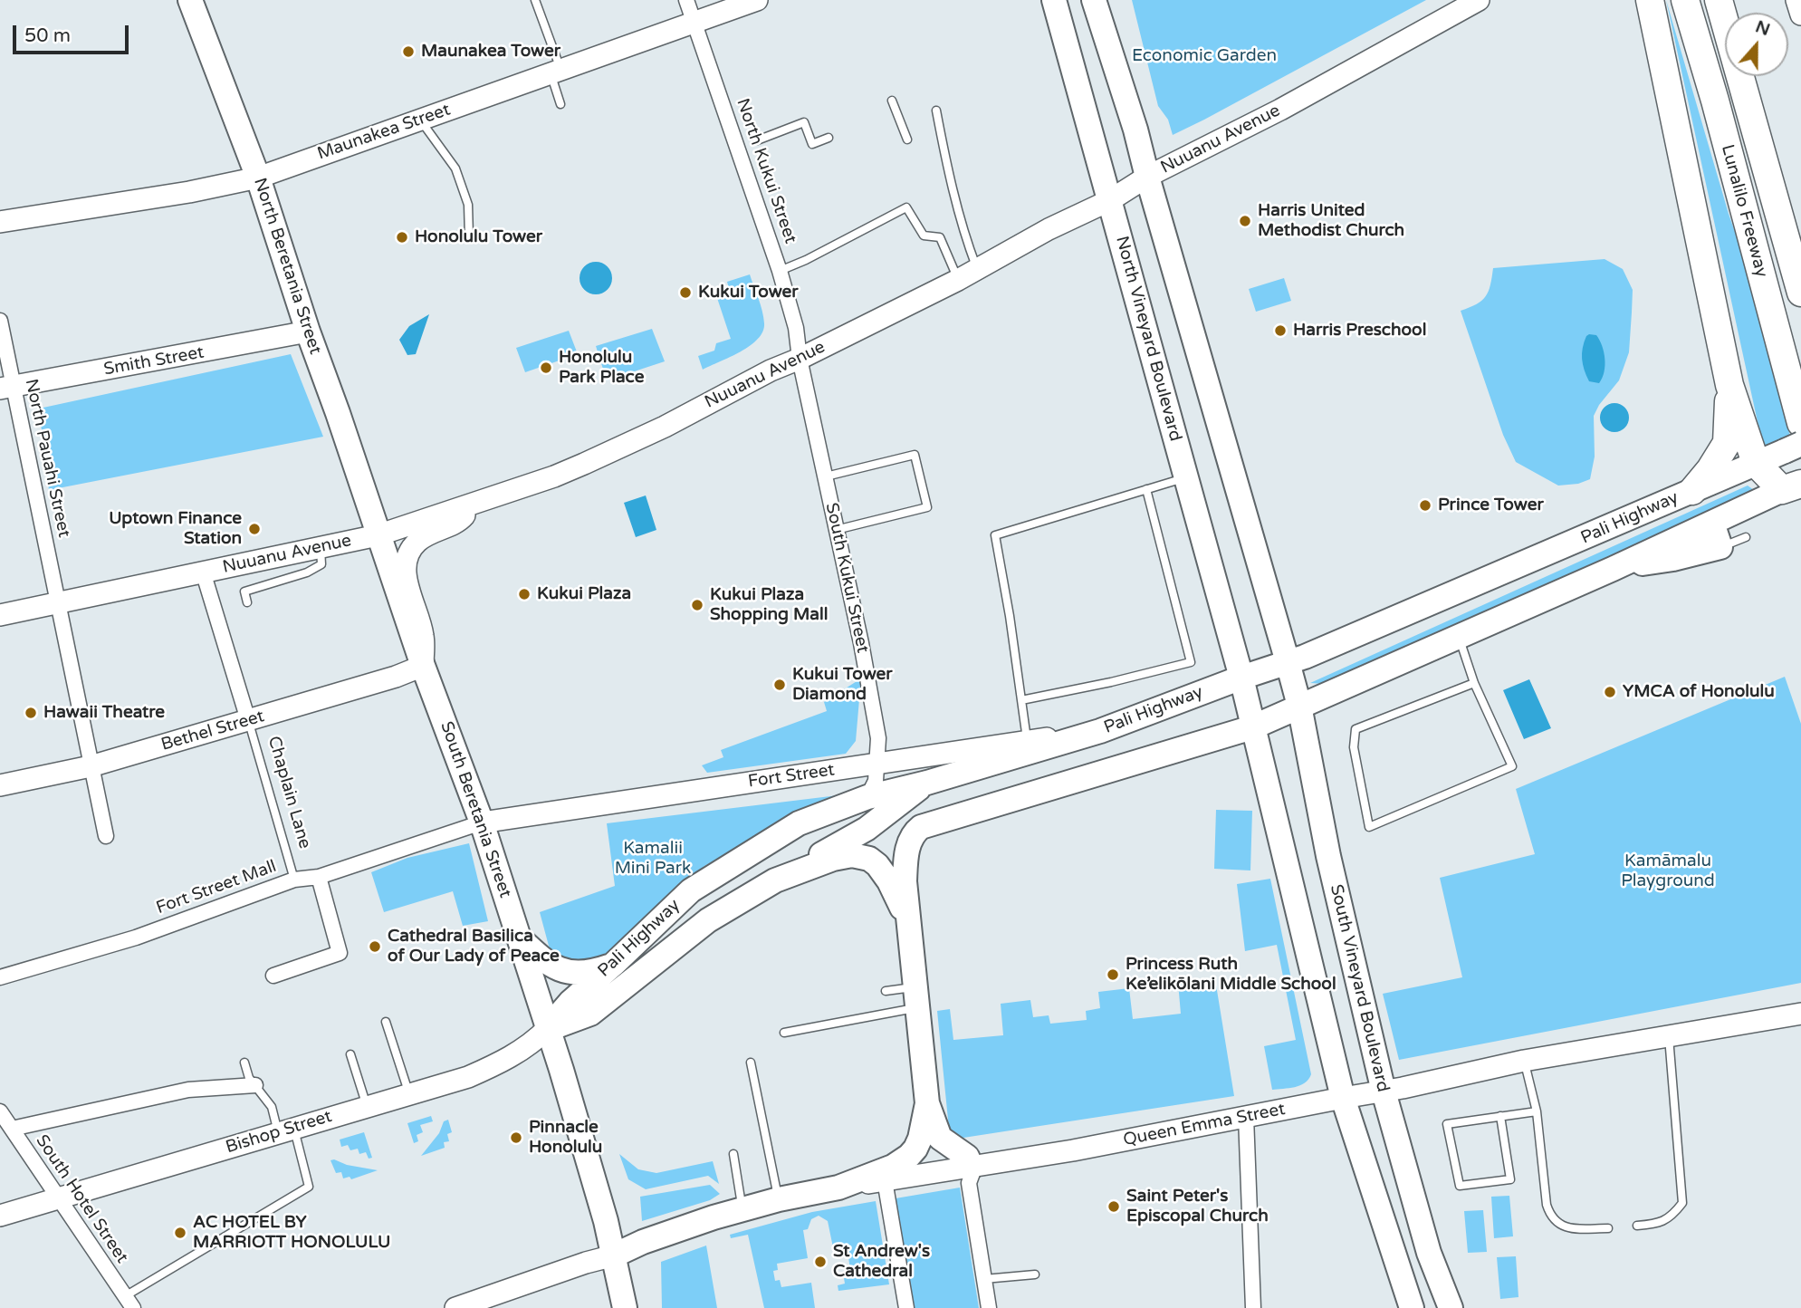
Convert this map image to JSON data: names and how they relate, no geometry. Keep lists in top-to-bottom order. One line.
{"streets":{"highway":["Lunalilo Freeway"],"main road":["Maunakea Street","Nuuanu Avenue","North Beretania Street","North Vineyard Boulevard","Smith Street","Pali Highway","Bethel Street","Fort Street","South Beretania Street","South Vineyard Boulevard","Queen Emma Street","Bishop Street"],"street":["North Kukui Street","North Pauahi Street","South Kukui Street","Chaplain Lane","Fort Street Mall","South Hotel Street"]},"crossings":[["Maunakea Street","North Kukui Street"],["Maunakea Street","North Beretania Street"],["Nuuanu Avenue","North Kukui Street"],["Nuuanu Avenue","North Beretania Street"],["Nuuanu Avenue","North Vineyard Boulevard"],["Nuuanu Avenue","North Pauahi Street"],["Nuuanu Avenue","South Kukui Street"],["Nuuanu Avenue","Chaplain Lane"],["Nuuanu Avenue","South Beretania Street"],["North Kukui Street","South Kukui Street"],["Lunalilo Freeway","Pali Highway"],["North Beretania Street","Smith Street"],["North Beretania Street","South Beretania Street"],["North Vineyard Boulevard","Pali Highway"],["Smith Street","North Pauahi Street"],["North Pauahi Street","Bethel Street"],["Pali Highway","South Kukui Street"],["Pali Highway","Fort Street"],["Pali Highway","South Beretania Street"],["Pali Highway","South Vineyard Boulevard"],["Pali Highway","Bishop Street"],["South Kukui Street","Fort Street"],["Bethel Street","Chaplain Lane"],["Bethel Street","South Beretania Street"],["Fort Street","South Beretania Street"],["Fort Street","Fort Street Mall"],["Chaplain Lane","Fort Street Mall"],["South Beretania Street","Fort Street Mall"],["South Beretania Street","Queen Emma Street"],["South Beretania Street","Bishop Street"],["South Vineyard Boulevard","Queen Emma Street"],["Bishop Street","South Hotel Street"]],"parks":["Economic Garden","Kamalii Mini Park","Kamāmalu Playground"],"places":["Maunakea Tower","Harris United Methodist Church","Honolulu Tower","Kukui Tower","Harris Preschool","Honolulu Park Place","Prince Tower","Uptown Finance Station","Kukui Plaza","Kukui Plaza Shopping Mall","Kukui Tower Diamond","YMCA of Honolulu","Hawaii Theatre","Cathedral Basilica of Our Lady of Peace","Princess Ruth Ke’elikōlani Middle School","Pinnacle Honolulu","Saint Peter's Episcopal Church","AC HOTEL BY MARRIOTT HONOLULU","St Andrew's Cathedral"],"scale_bar":"50 m","north":"top"}
